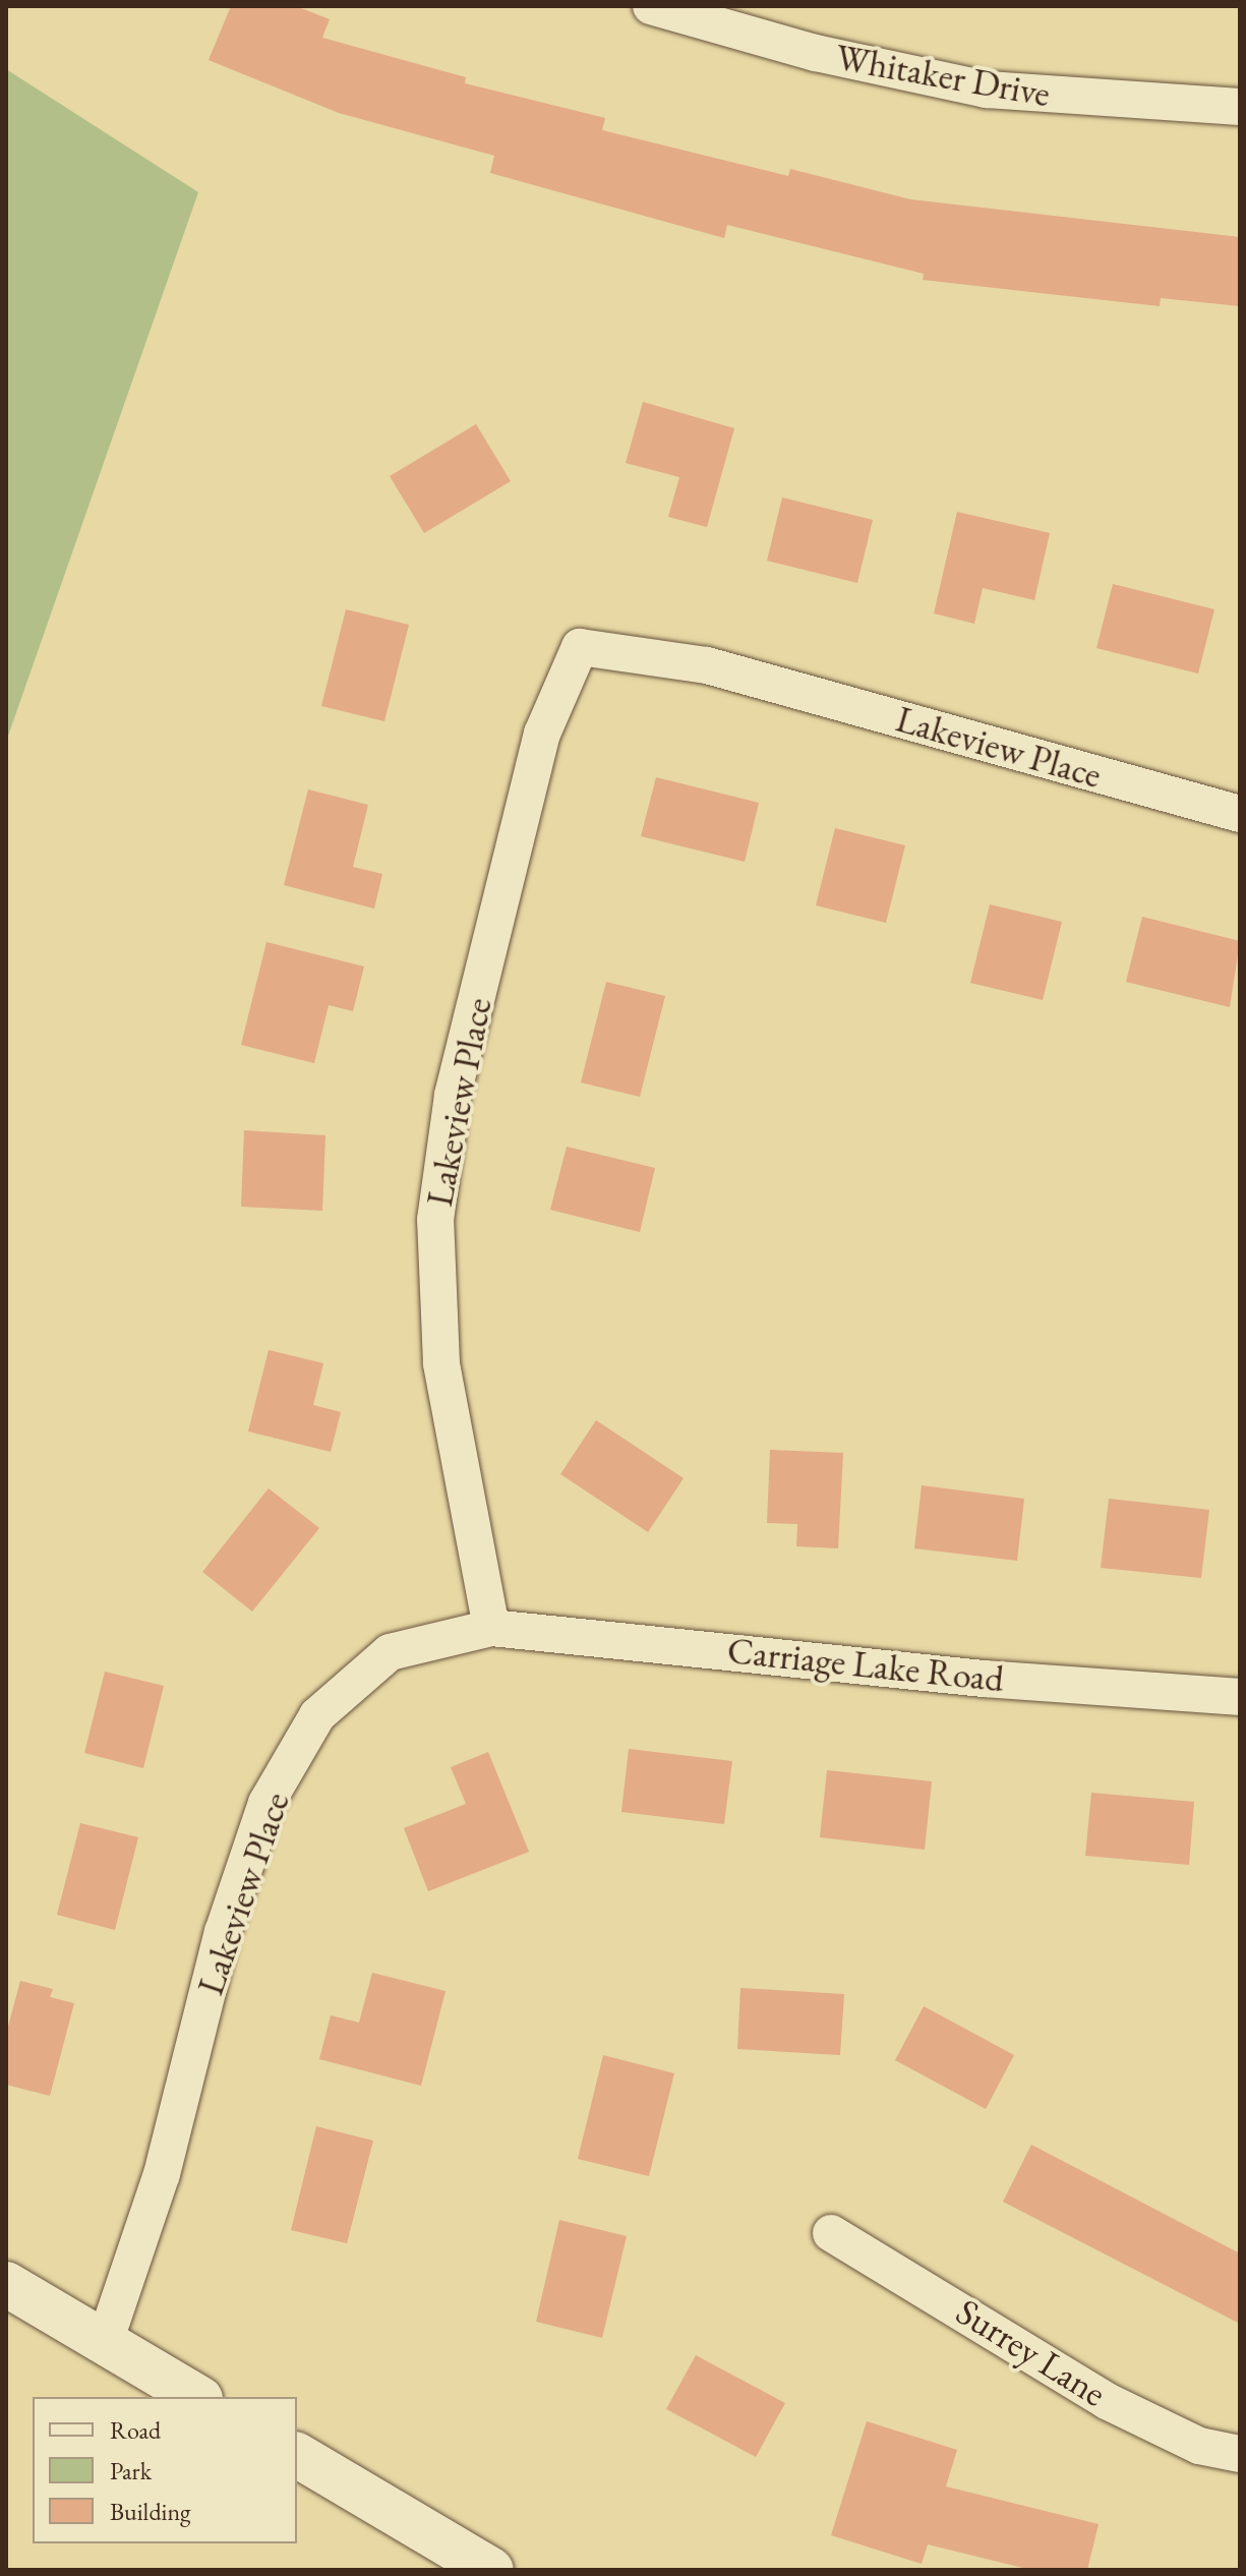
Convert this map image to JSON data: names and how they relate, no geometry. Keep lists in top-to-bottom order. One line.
{"streets":{"street":["Whitaker Drive","Lakeview Place","Carriage Lake Road","Surrey Lane"]},"crossings":[["Lakeview Place","Carriage Lake Road"]],"legend":["Road","Park","Building"]}
